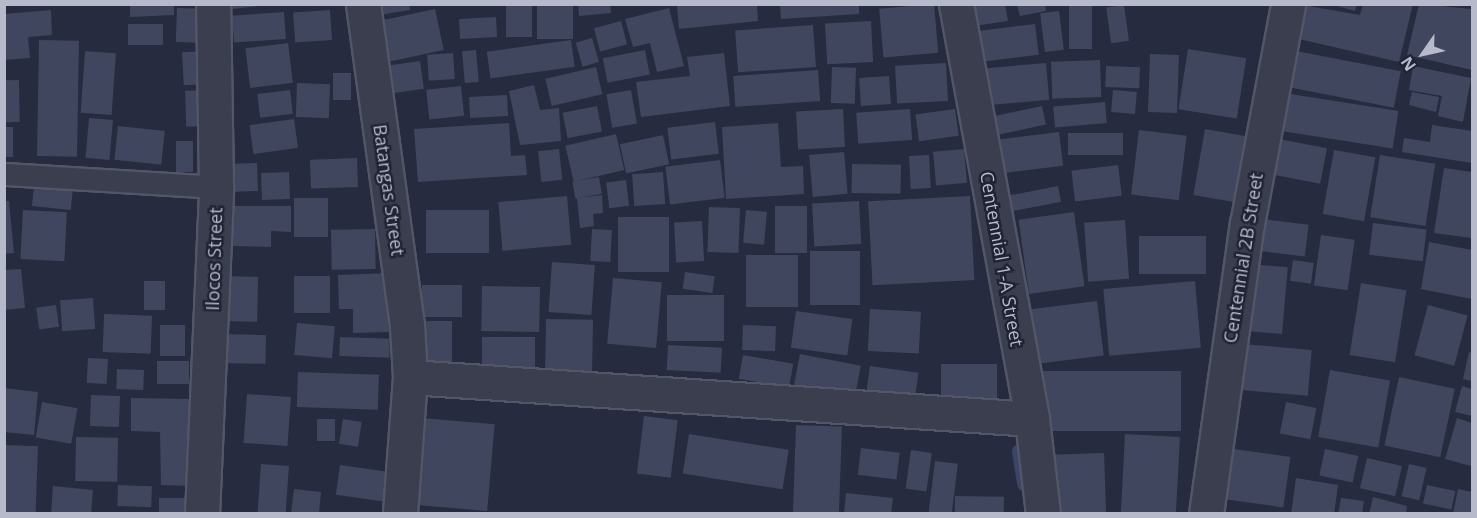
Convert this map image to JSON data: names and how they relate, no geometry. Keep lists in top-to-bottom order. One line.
{"streets":{"street":["Batangas Street","Centennial 2B Street","Ilocos Street","Centennial 1-A Street"]},"north":"bottom left"}
